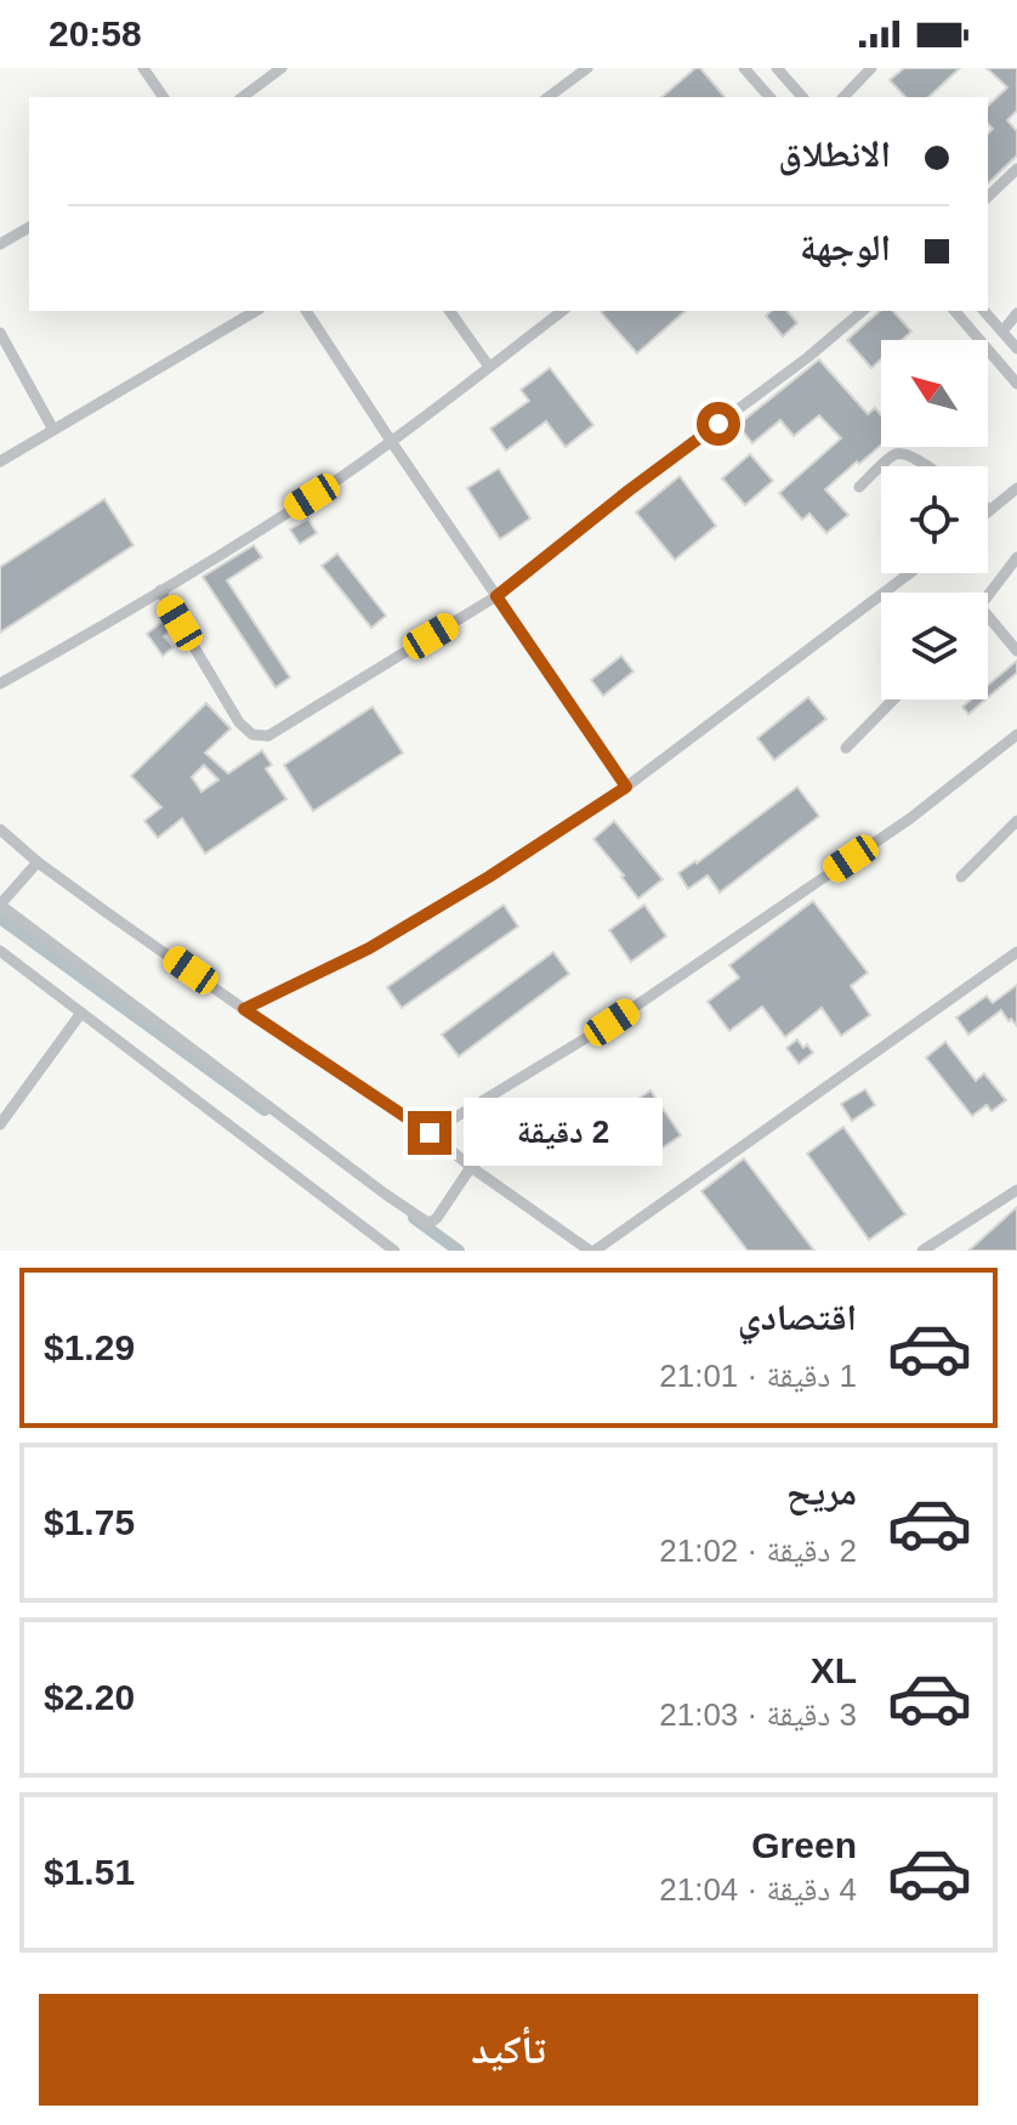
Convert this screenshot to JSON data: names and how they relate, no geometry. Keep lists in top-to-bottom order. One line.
{"north":"top left","page":{"status":"20:58","banner":["الانطلاق","الوجهة"],"bubble":"2 دقيقة","list":[{"name":"اقتصادي","note":"1 دقيقة · 21:01","value":"$1.29"},{"name":"مريح","note":"2 دقيقة · 21:02","value":"$1.75"},{"name":"XL","note":"3 دقيقة · 21:03","value":"$2.20"},{"name":"Green","note":"4 دقيقة · 21:04","value":"$1.51"}],"buttons":"تأكيد"}}
